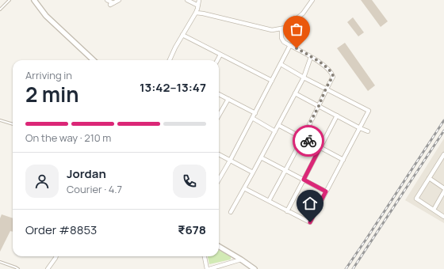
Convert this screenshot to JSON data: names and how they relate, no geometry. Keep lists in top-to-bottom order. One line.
{"page":{"heading":["2 min","Arriving in","13:42–13:47"],"panel":["Jordan","Courier · 4.7","Order #8853","₹678"],"bar":"On the way · 210 m"}}
